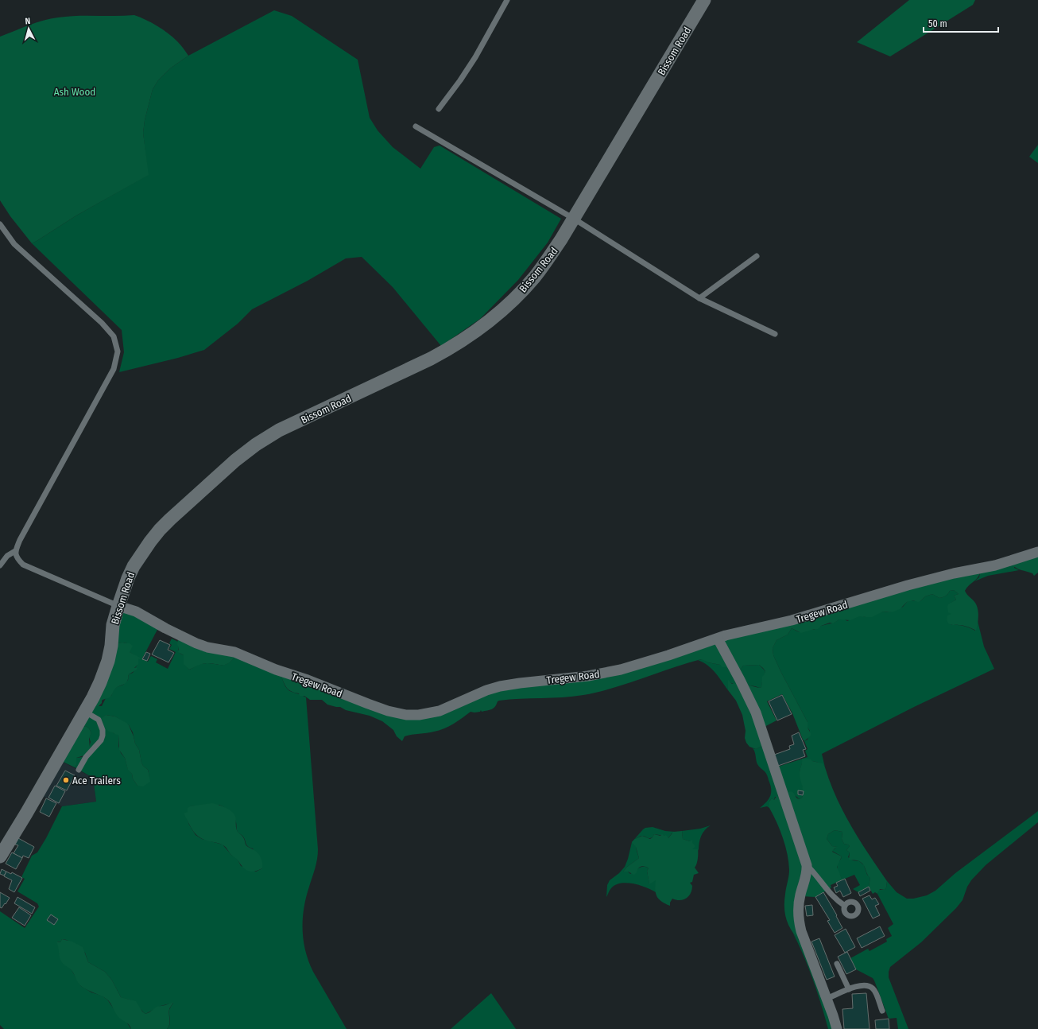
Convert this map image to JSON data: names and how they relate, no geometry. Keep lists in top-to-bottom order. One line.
{"streets":{"street":["Bissom Road","Tregew Road"]},"crossings":[["Bissom Road","Tregew Road"]],"parks":["Ash Wood"],"places":["Ace Trailers"],"scale_bar":"50 m","north":"top"}
